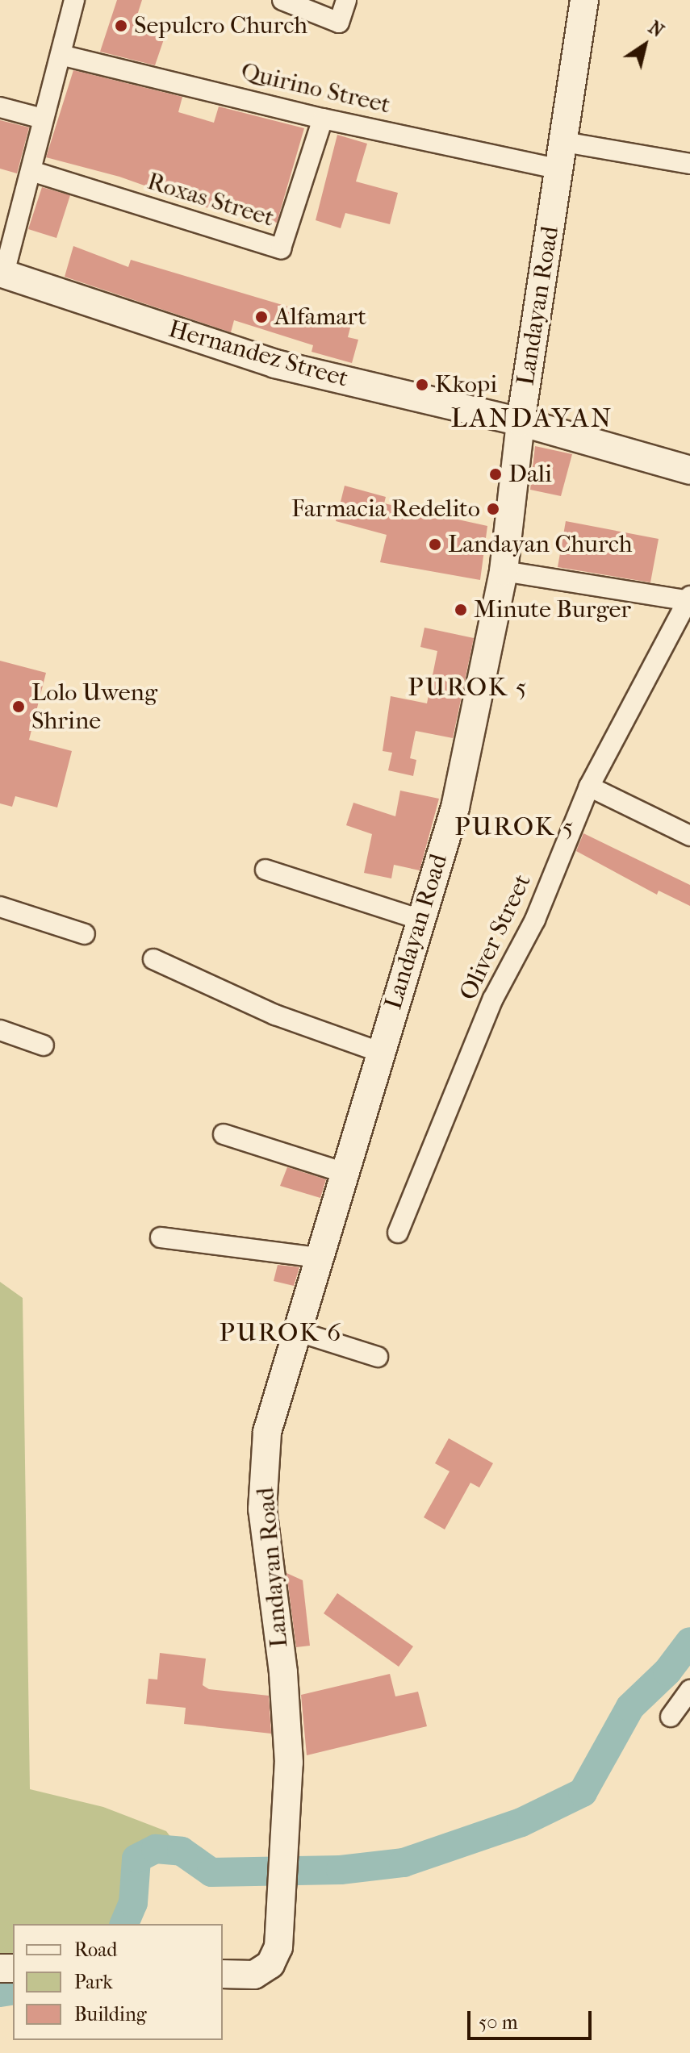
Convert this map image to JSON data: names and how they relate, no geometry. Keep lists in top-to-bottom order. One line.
{"streets":{"street":["Quirino Street","Roxas Street","Landayan Road","Hernandez Street","Oliver Street"]},"crossings":[["Quirino Street","Roxas Street"],["Quirino Street","Landayan Road"],["Landayan Road","Hernandez Street"]],"districts":["LANDAYAN","PUROK 5","PUROK 5","PUROK 6"],"places":["Sepulcro Church","Alfamart","Kkopi","Dali","Farmacia Redelito","Landayan Church","Minute Burger","Lolo Uweng Shrine"],"legend":["Road","Park","Building"],"scale_bar":"50 m","north":"top right"}
